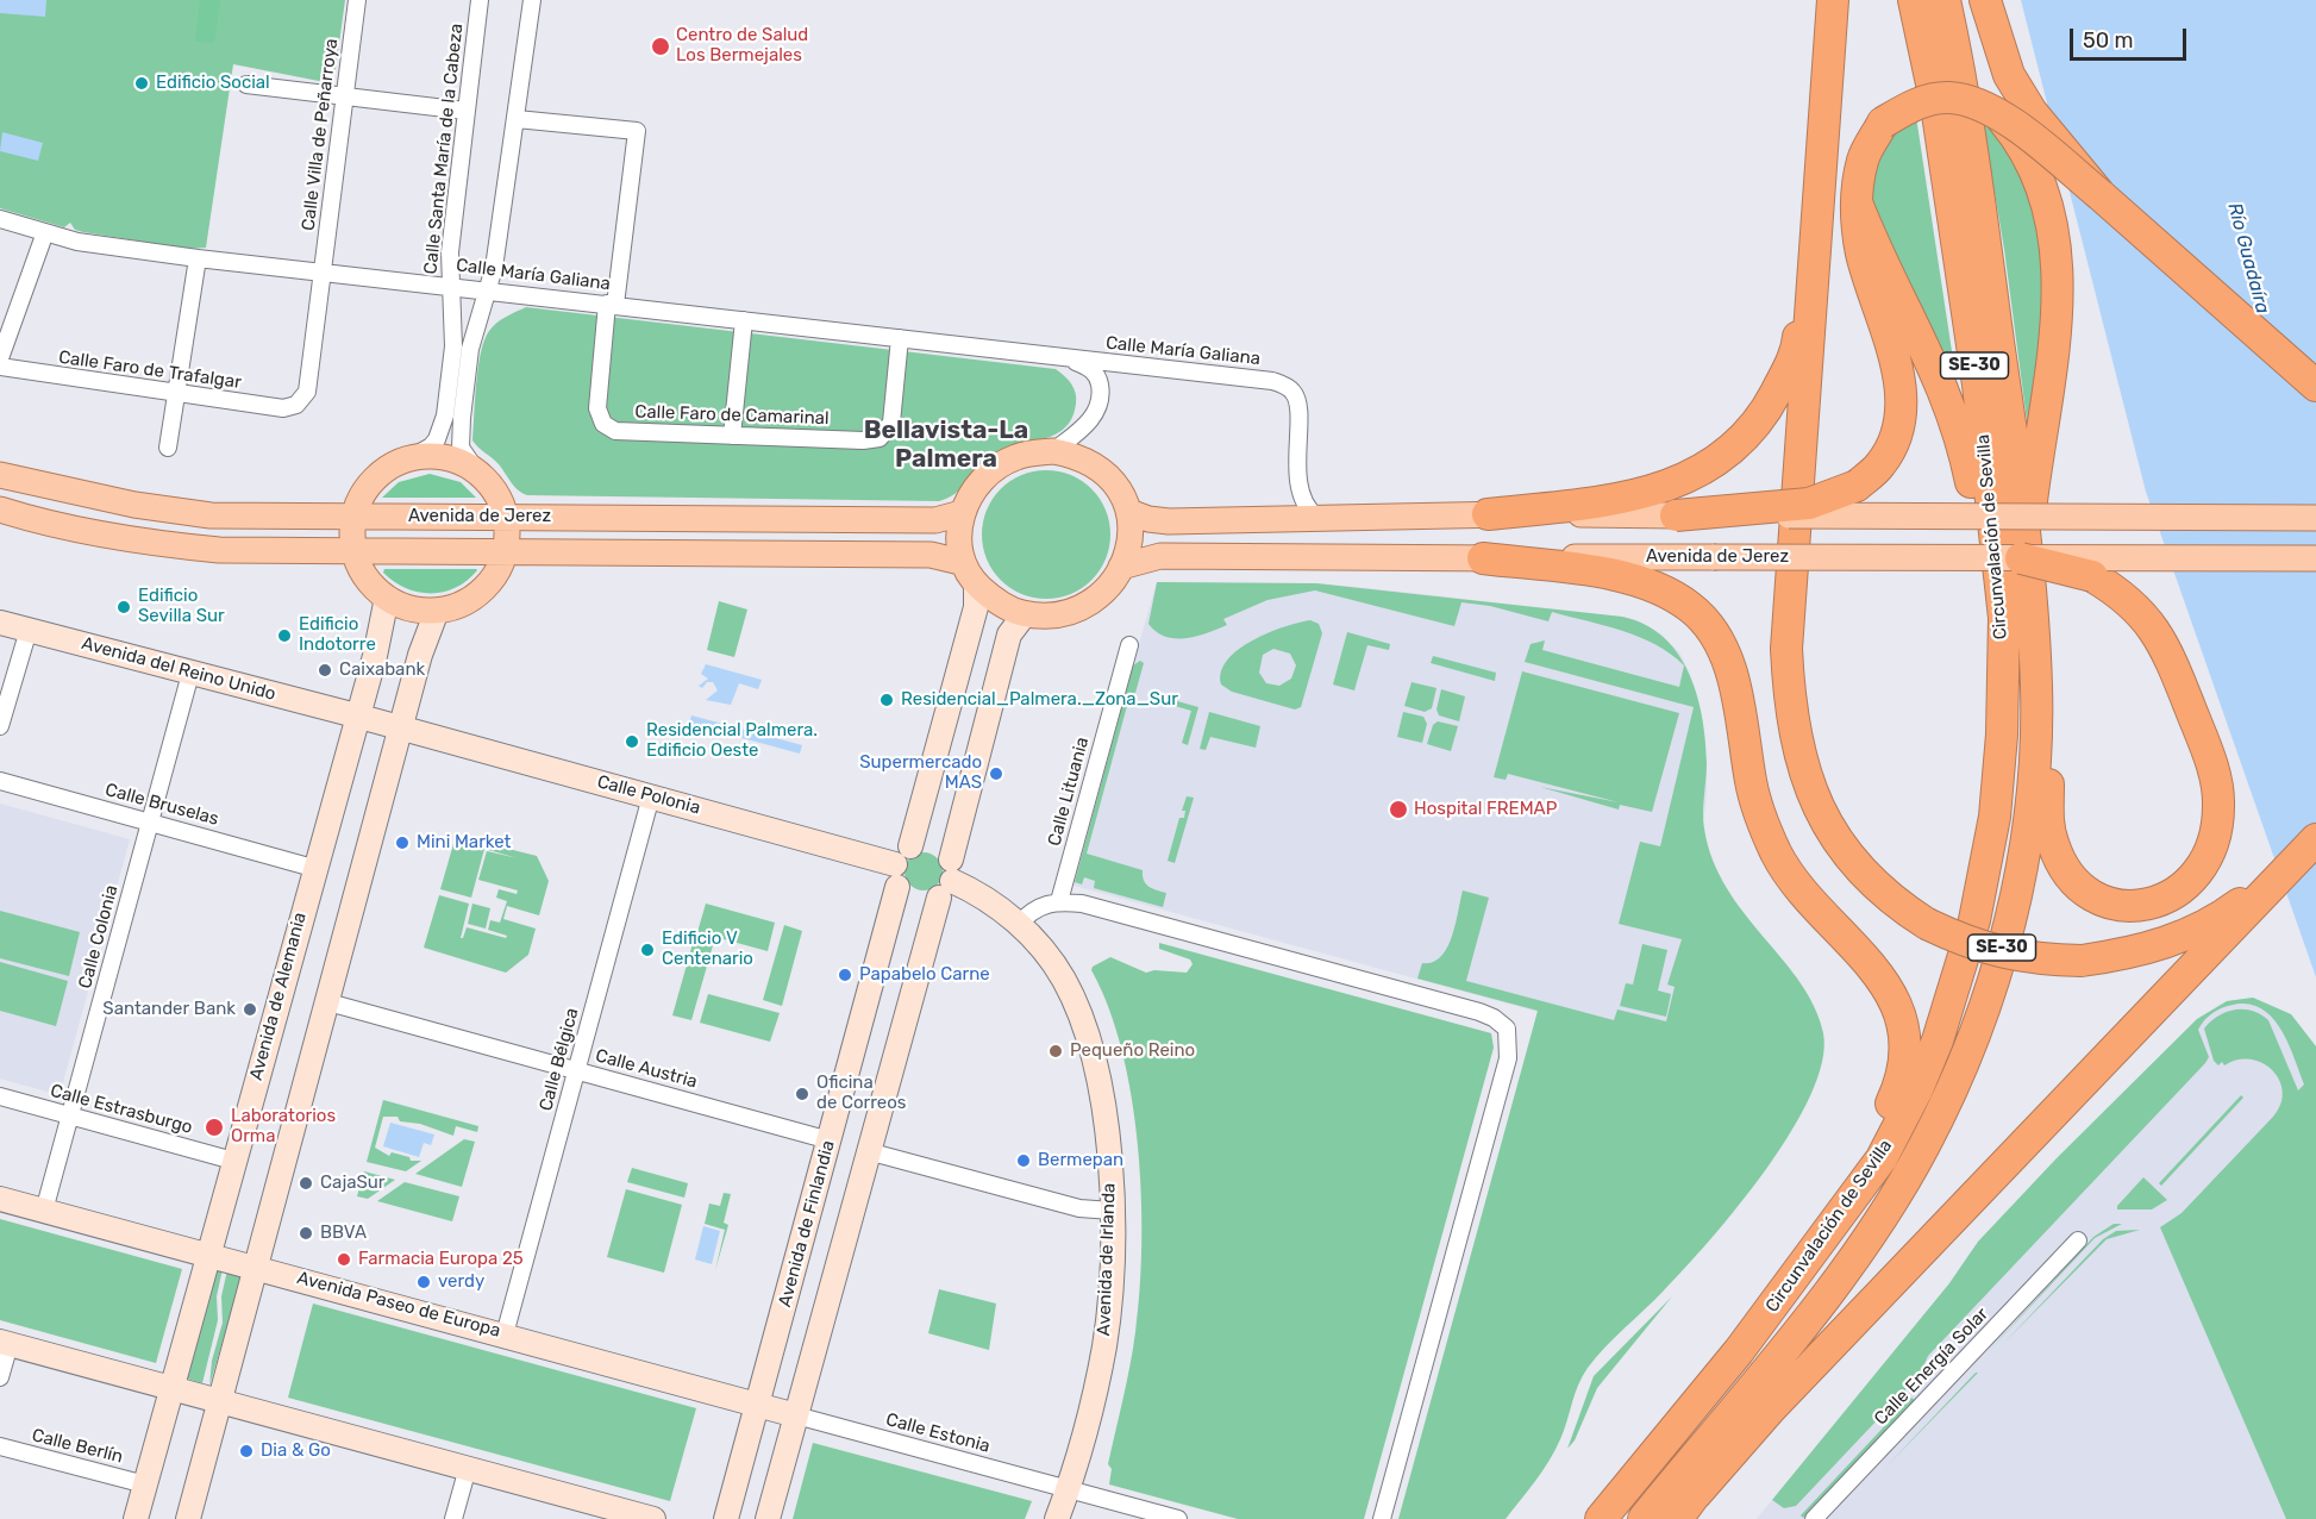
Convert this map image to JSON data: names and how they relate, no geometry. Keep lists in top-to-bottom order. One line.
{"streets":{"highway":["SE-30","Circunvalación de Sevilla"],"main road":["Avenida de Jerez","Avenida del Reino Unido","Calle Polonia","Avenida de Alemania","Avenida de Finlandia","Avenida de Irlanda","Avenida Paseo de Europa"],"street":["Calle Villa de Peñarroya","Calle Santa María de la Cabeza","Calle María Galiana","Calle Faro de Trafalgar","Calle Faro de Camarinal","Calle Lituania","Calle Bruselas","Calle Colonia","Calle Bélgica","Calle Austria","Calle Estrasburgo","Calle Energía Solar","Calle Estonia","Calle Berlín"]},"crossings":[["Calle Villa de Peñarroya","Calle María Galiana"],["Calle Villa de Peñarroya","Calle Faro de Trafalgar"],["Calle Santa María de la Cabeza","Calle María Galiana"],["Calle María Galiana","Calle Faro de Camarinal"],["Calle María Galiana","Avenida de Jerez"],["Avenida de Jerez","Circunvalación de Sevilla"],["Avenida del Reino Unido","Calle Polonia"],["Avenida del Reino Unido","Calle Colonia"],["Avenida del Reino Unido","Avenida de Alemania"],["Calle Polonia","Calle Bélgica"],["Calle Polonia","Avenida de Finlandia"],["Calle Polonia","Avenida de Irlanda"],["Calle Bruselas","Calle Colonia"],["Calle Bruselas","Avenida de Alemania"],["Calle Colonia","Calle Estrasburgo"],["Calle Colonia","Avenida Paseo de Europa"],["Avenida de Alemania","Calle Estrasburgo"],["Avenida de Alemania","Avenida Paseo de Europa"],["Avenida de Alemania","Calle Berlín"],["Calle Bélgica","Calle Austria"],["Calle Bélgica","Avenida Paseo de Europa"],["Calle Austria","Avenida de Finlandia"],["Avenida de Finlandia","Avenida de Irlanda"],["Avenida de Finlandia","Avenida Paseo de Europa"],["Avenida de Irlanda","Calle Estonia"],["Avenida Paseo de Europa","Calle Estonia"]],"districts":["Bellavista-La Palmera"],"water":["Río Guadaíra"],"places":["Centro de Salud Los Bermejales","Edificio Social","Edificio Sevilla Sur","Edificio Indotorre","Caixabank","Residencial_Palmera._Zona_Sur","Residencial Palmera. Edificio Oeste","Supermercado MAS","Hospital FREMAP","Mini Market","Edificio V Centenario","Papabelo Carne","Santander Bank","Pequeño Reino","Oficina de Correos","Laboratorios Orma","Bermepan","CajaSur","BBVA","Farmacia Europa 25","verdy","Dia & Go"],"scale_bar":"50 m"}
